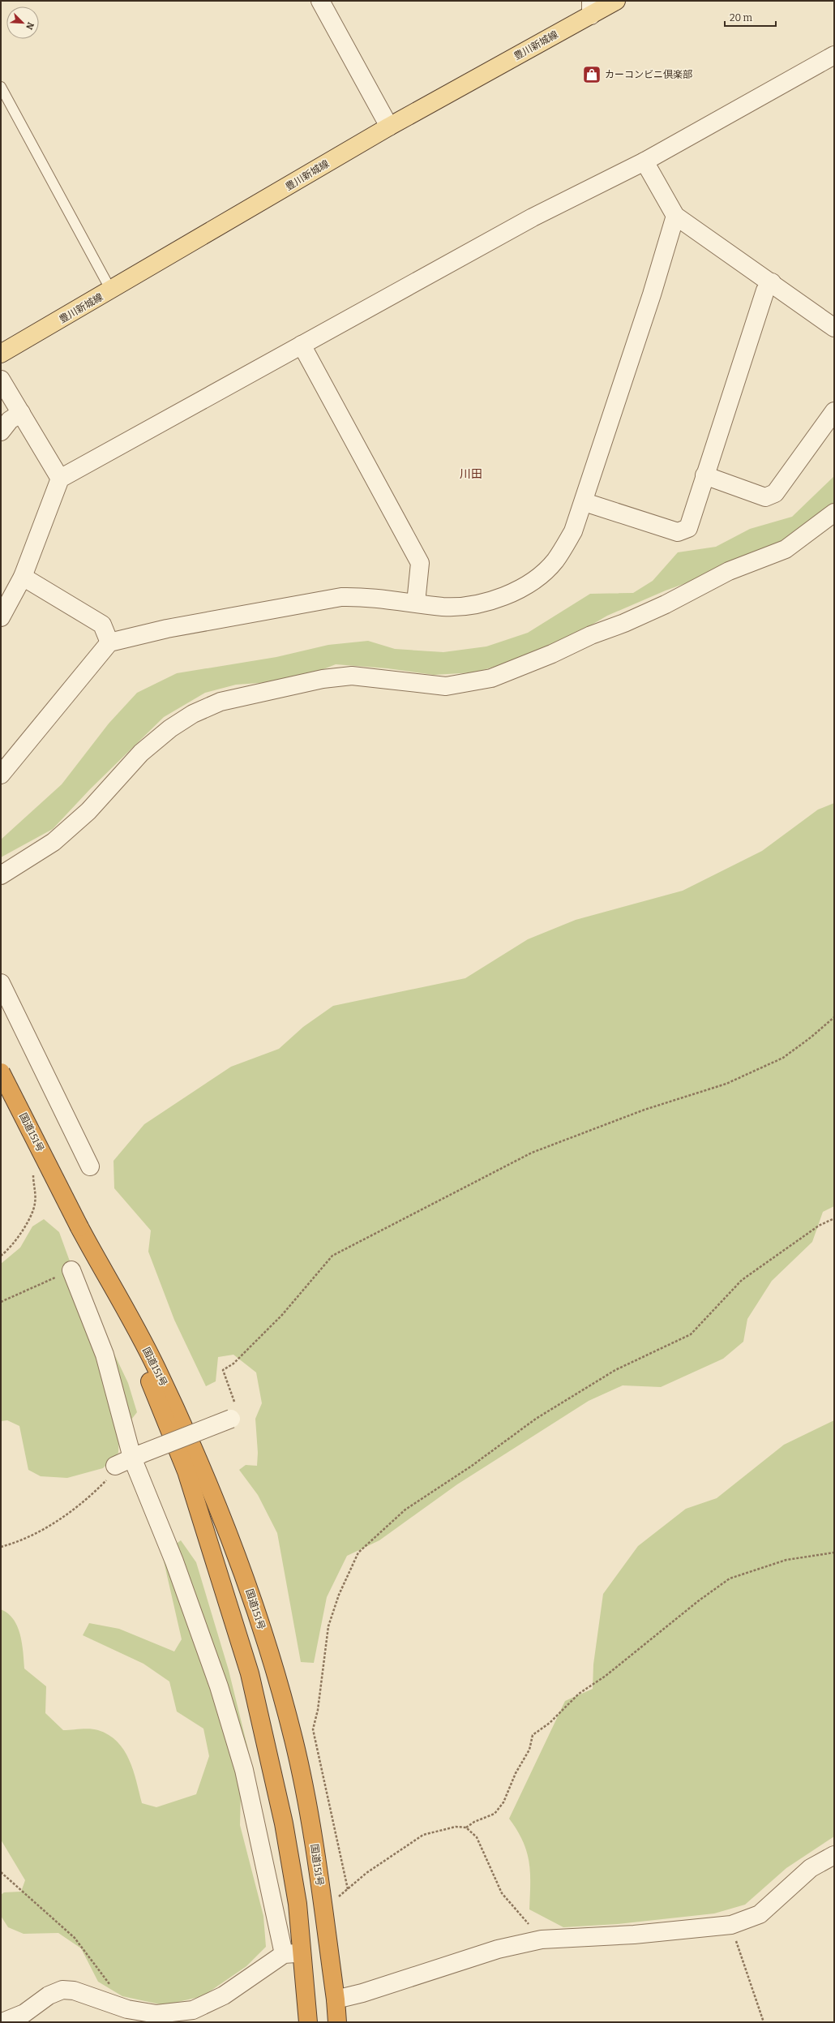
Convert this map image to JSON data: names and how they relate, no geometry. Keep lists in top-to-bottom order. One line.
{"streets":{"highway":["国道151号"],"main road":["豊川新城線"]},"districts":["川田"],"places":{"shop":["カーコンビニ倶楽部"]},"scale_bar":"20 m","north":"bottom right"}
